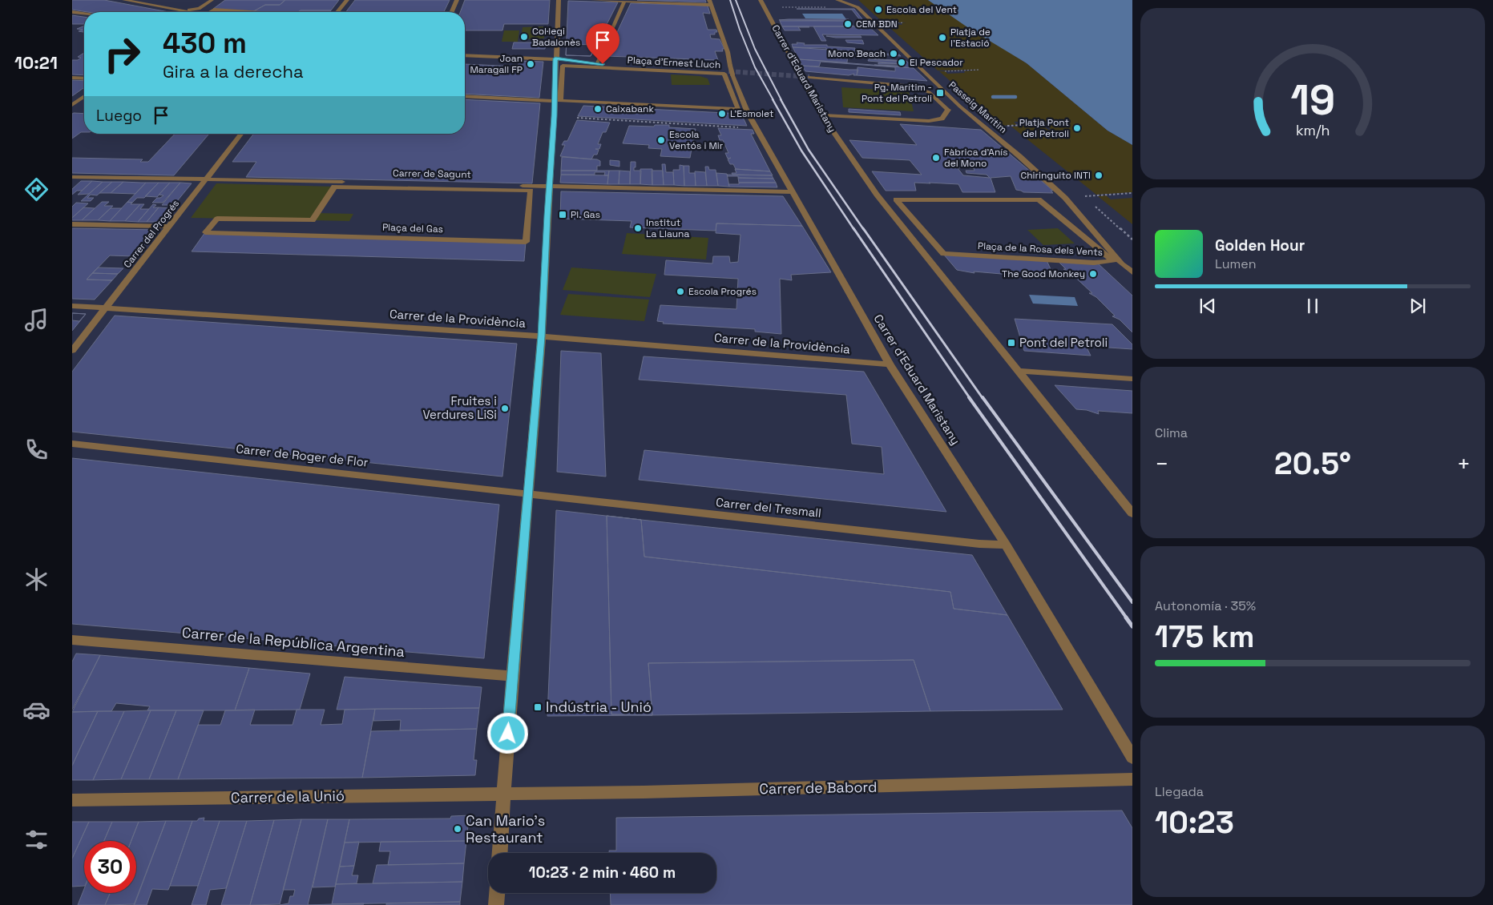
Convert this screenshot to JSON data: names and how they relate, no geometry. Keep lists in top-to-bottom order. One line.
{"streets":{"street":["Plaça d'Ernest Lluch","Carrer d'Eduard Maristany","Passeig Marítim","Carrer de Sagunt","Plaça del Gas","Carrer del Progrés","Plaça de la Rosa dels Vents","Carrer de la Providència","Carrer de Roger de Flor","Carrer del Tresmall","Carrer de la República Argentina","Carrer de Babord","Carrer de la Unió"]},"crossings":[["Carrer d'Eduard Maristany","Carrer de Sagunt"],["Carrer d'Eduard Maristany","Carrer de la Providència"],["Carrer d'Eduard Maristany","Carrer del Tresmall"],["Carrer de Sagunt","Carrer del Progrés"],["Carrer del Progrés","Carrer de la Providència"],["Carrer de Roger de Flor","Carrer del Tresmall"],["Carrer de Babord","Carrer de la Unió"]],"places":{"other":["Escola del Vent","CEM BDN","Col·legi Badalonès","Platja de l'Estació","Mono Beach","El Pescador","Joan Maragall FP","Caixabank","L'Esmolet","Platja Pont del Petroli","Escola Ventós i Mir","Fàbrica d'Anís del Mono","Chiringuito INTI","Institut La Llauna","The Good Monkey","Escola Progrés","Fruites i Verdures LiSi","Can Mario’s Restaurant"],"transit":["Pg. Marítim - Pont del Petroli","Pl. Gas","Pont del Petroli","Indústria - Unió"]},"page":{"tabs":"10:21","turn":["430 m","Gira a la derecha"],"then":"Luego","song":["Golden Hour","Lumen"],"tile":["Clima",["Autonomía · 35%","175 km"],["Llegada","10:23"]],"heat":["−","20.5°","+"],"limit":"30","trip":"10:23 · 2 min · 460 m","gauge":["19","km/h"]}}
